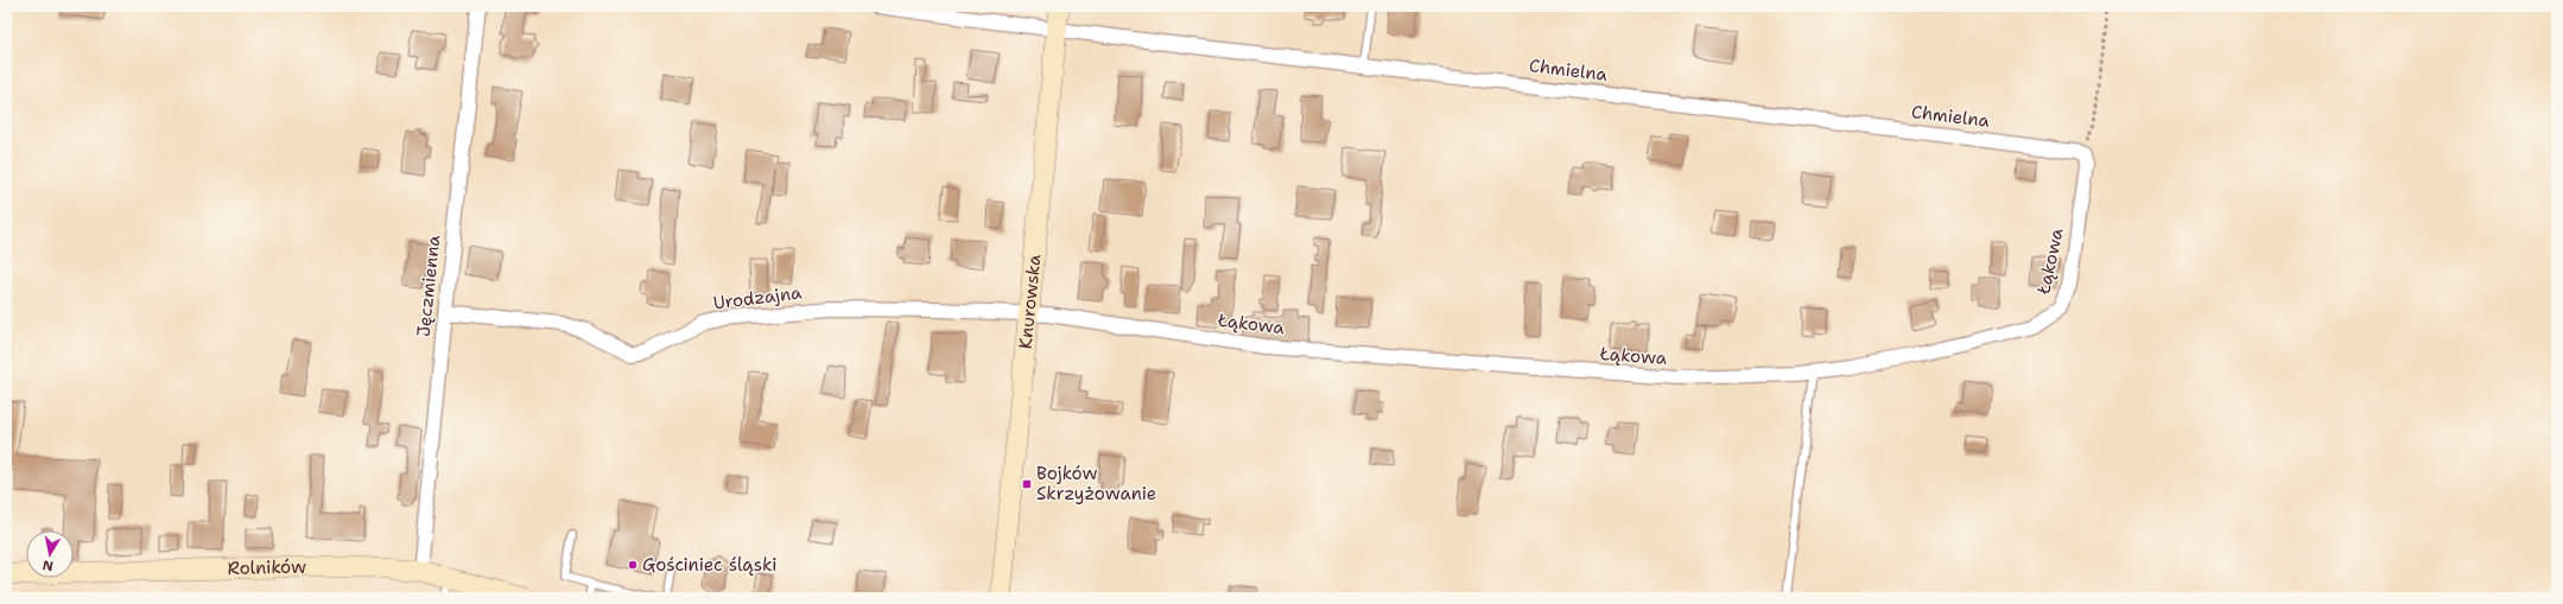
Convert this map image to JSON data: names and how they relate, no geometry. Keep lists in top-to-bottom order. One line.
{"streets":{"street":["Chmielna","Łąkowa","Jęczmienna","Urodzajna","Knurowska","Rolników"]},"crossings":[["Chmielna","Łąkowa"],["Chmielna","Knurowska"],["Łąkowa","Urodzajna"],["Łąkowa","Knurowska"],["Jęczmienna","Urodzajna"],["Jęczmienna","Rolników"],["Urodzajna","Knurowska"]],"places":{"transit":["Bojków Skrzyżowanie"],"other":["Gościniec śląski"]},"north":"bottom"}
